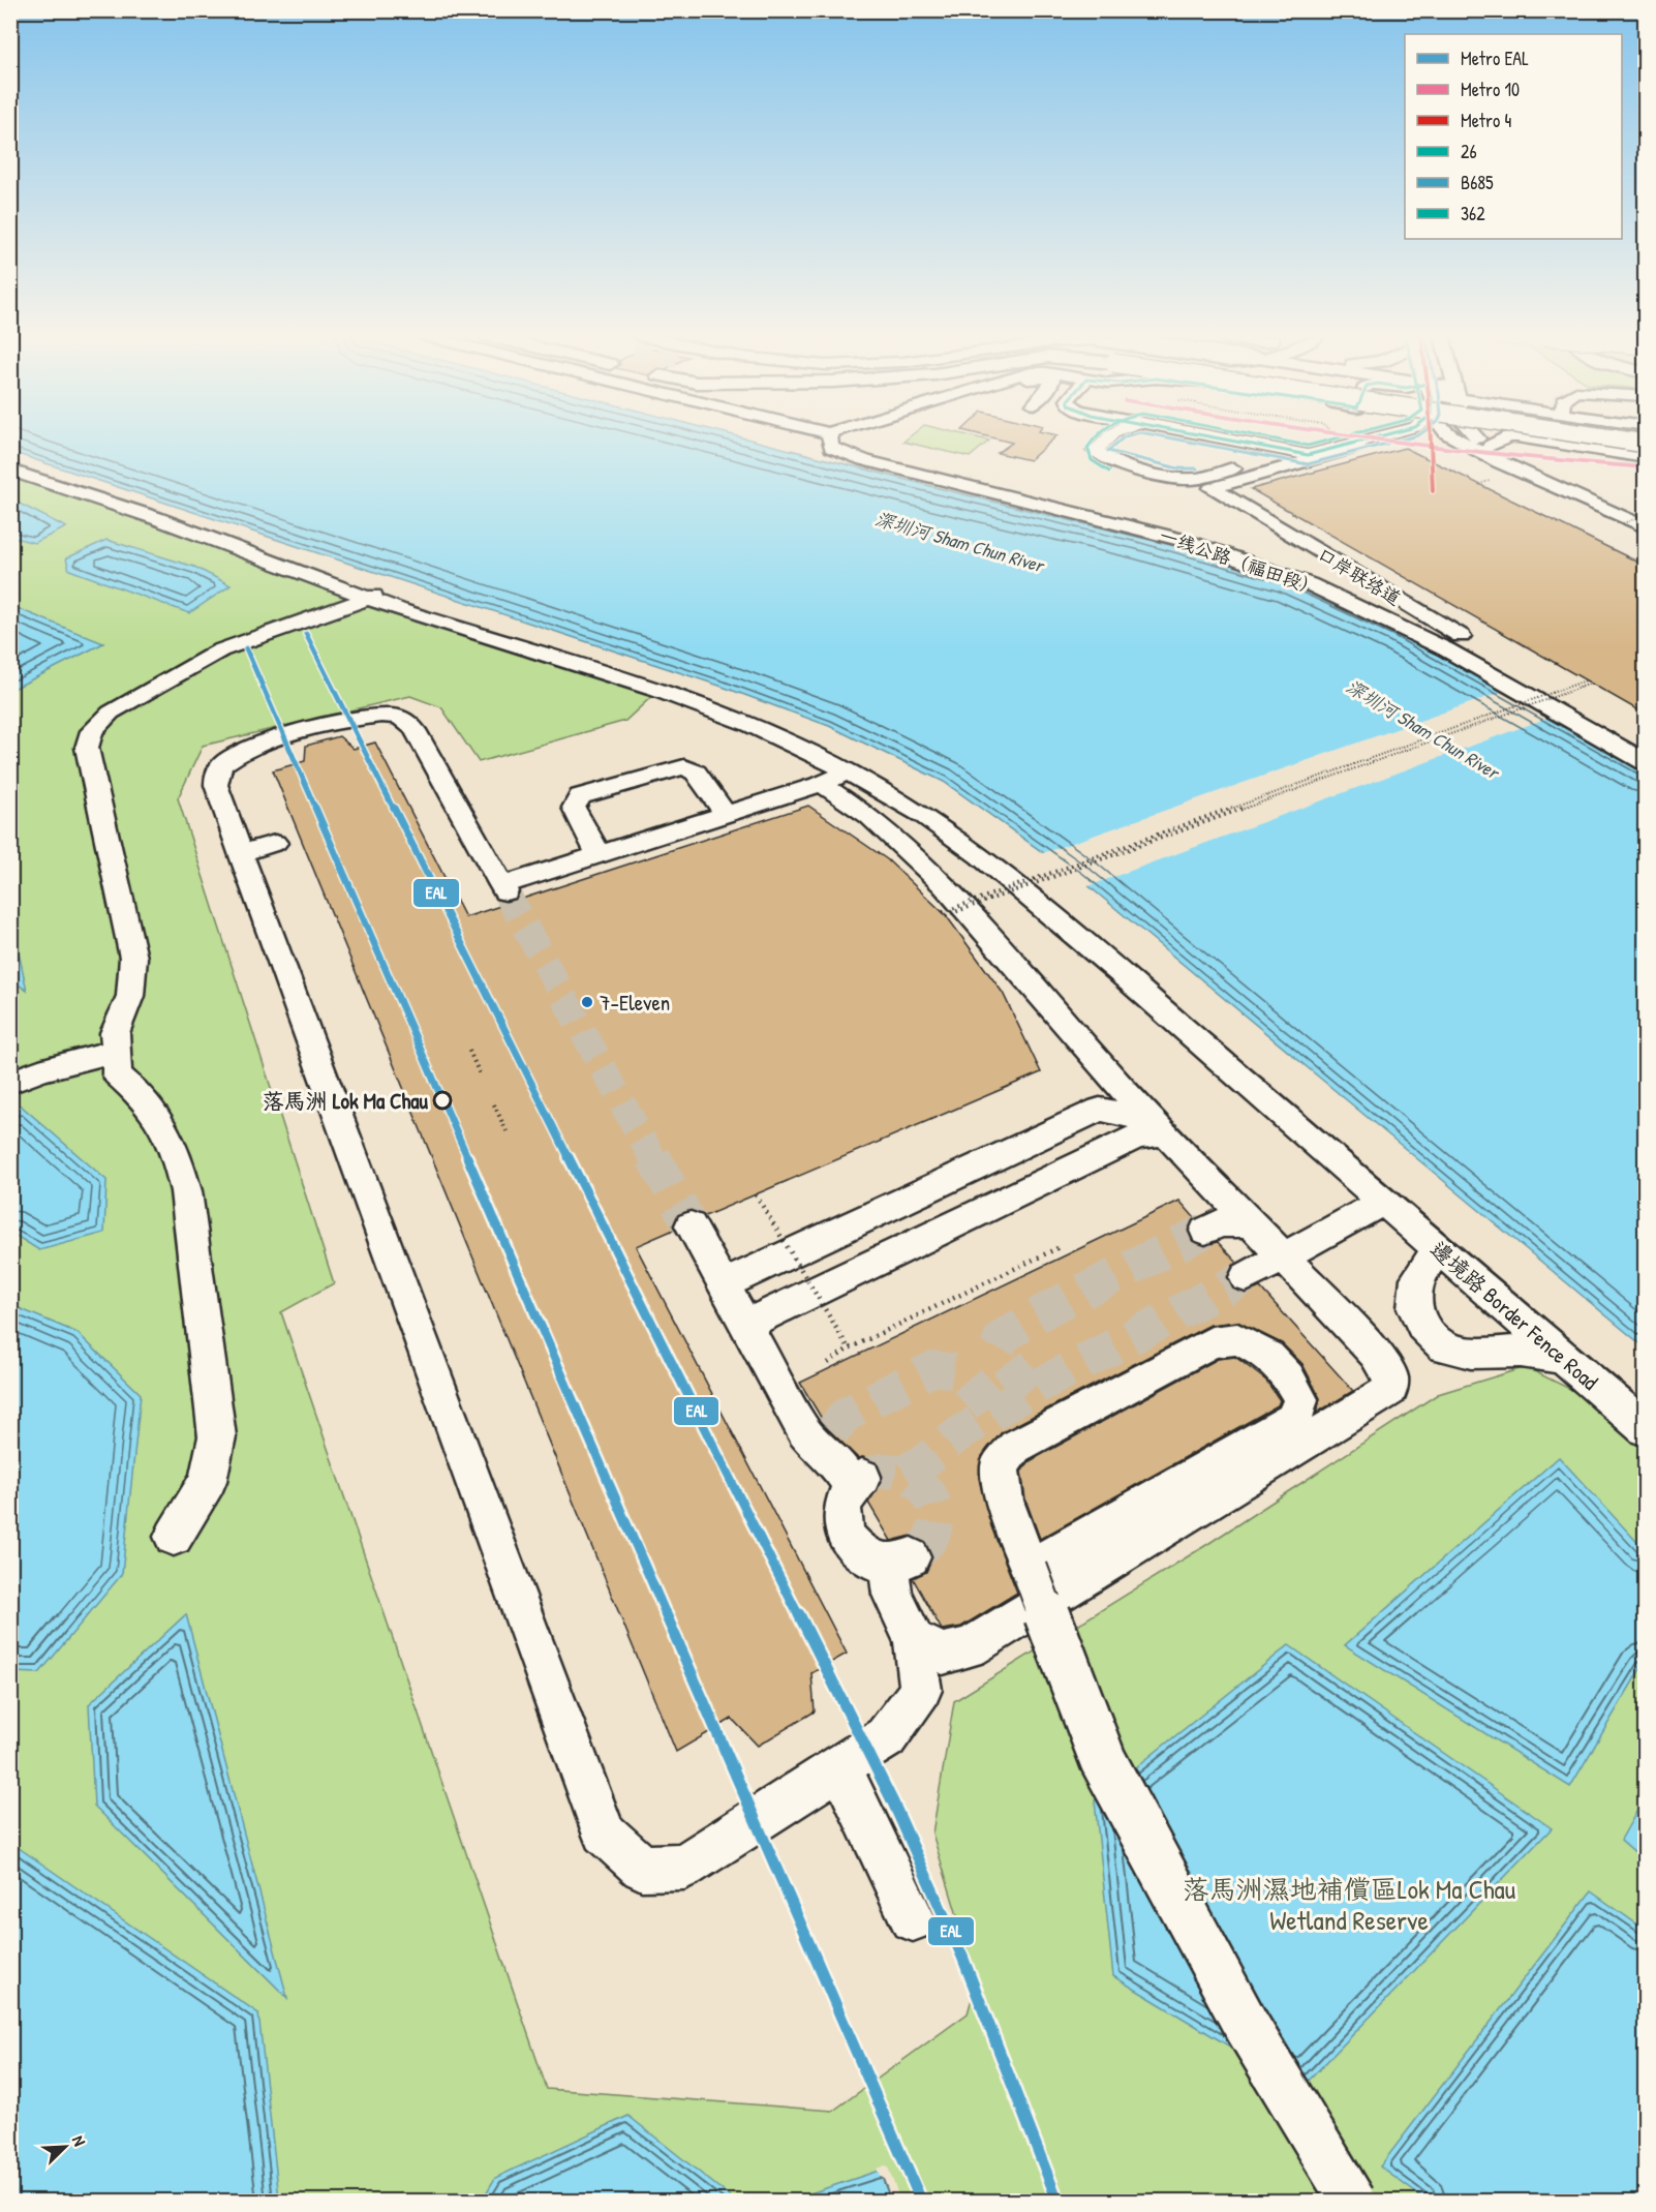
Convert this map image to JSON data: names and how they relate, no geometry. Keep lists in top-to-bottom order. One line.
{"streets":{"street":["一线公路（福田段）","口岸联络道","邊境路 Border Fence Road"]},"water":["深圳河 Sham Chun River"],"parks":["落馬洲濕地補償區Lok Ma Chau Wetland Reserve"],"places":["7-Eleven","落馬洲 Lok Ma Chau"],"lines":["metro line 10","metro line 4","transit line 26","transit line B685","transit line 362","metro line EAL"],"legend":["Metro EAL","Metro 10","Metro 4","26","B685","362"],"north":"top right"}
